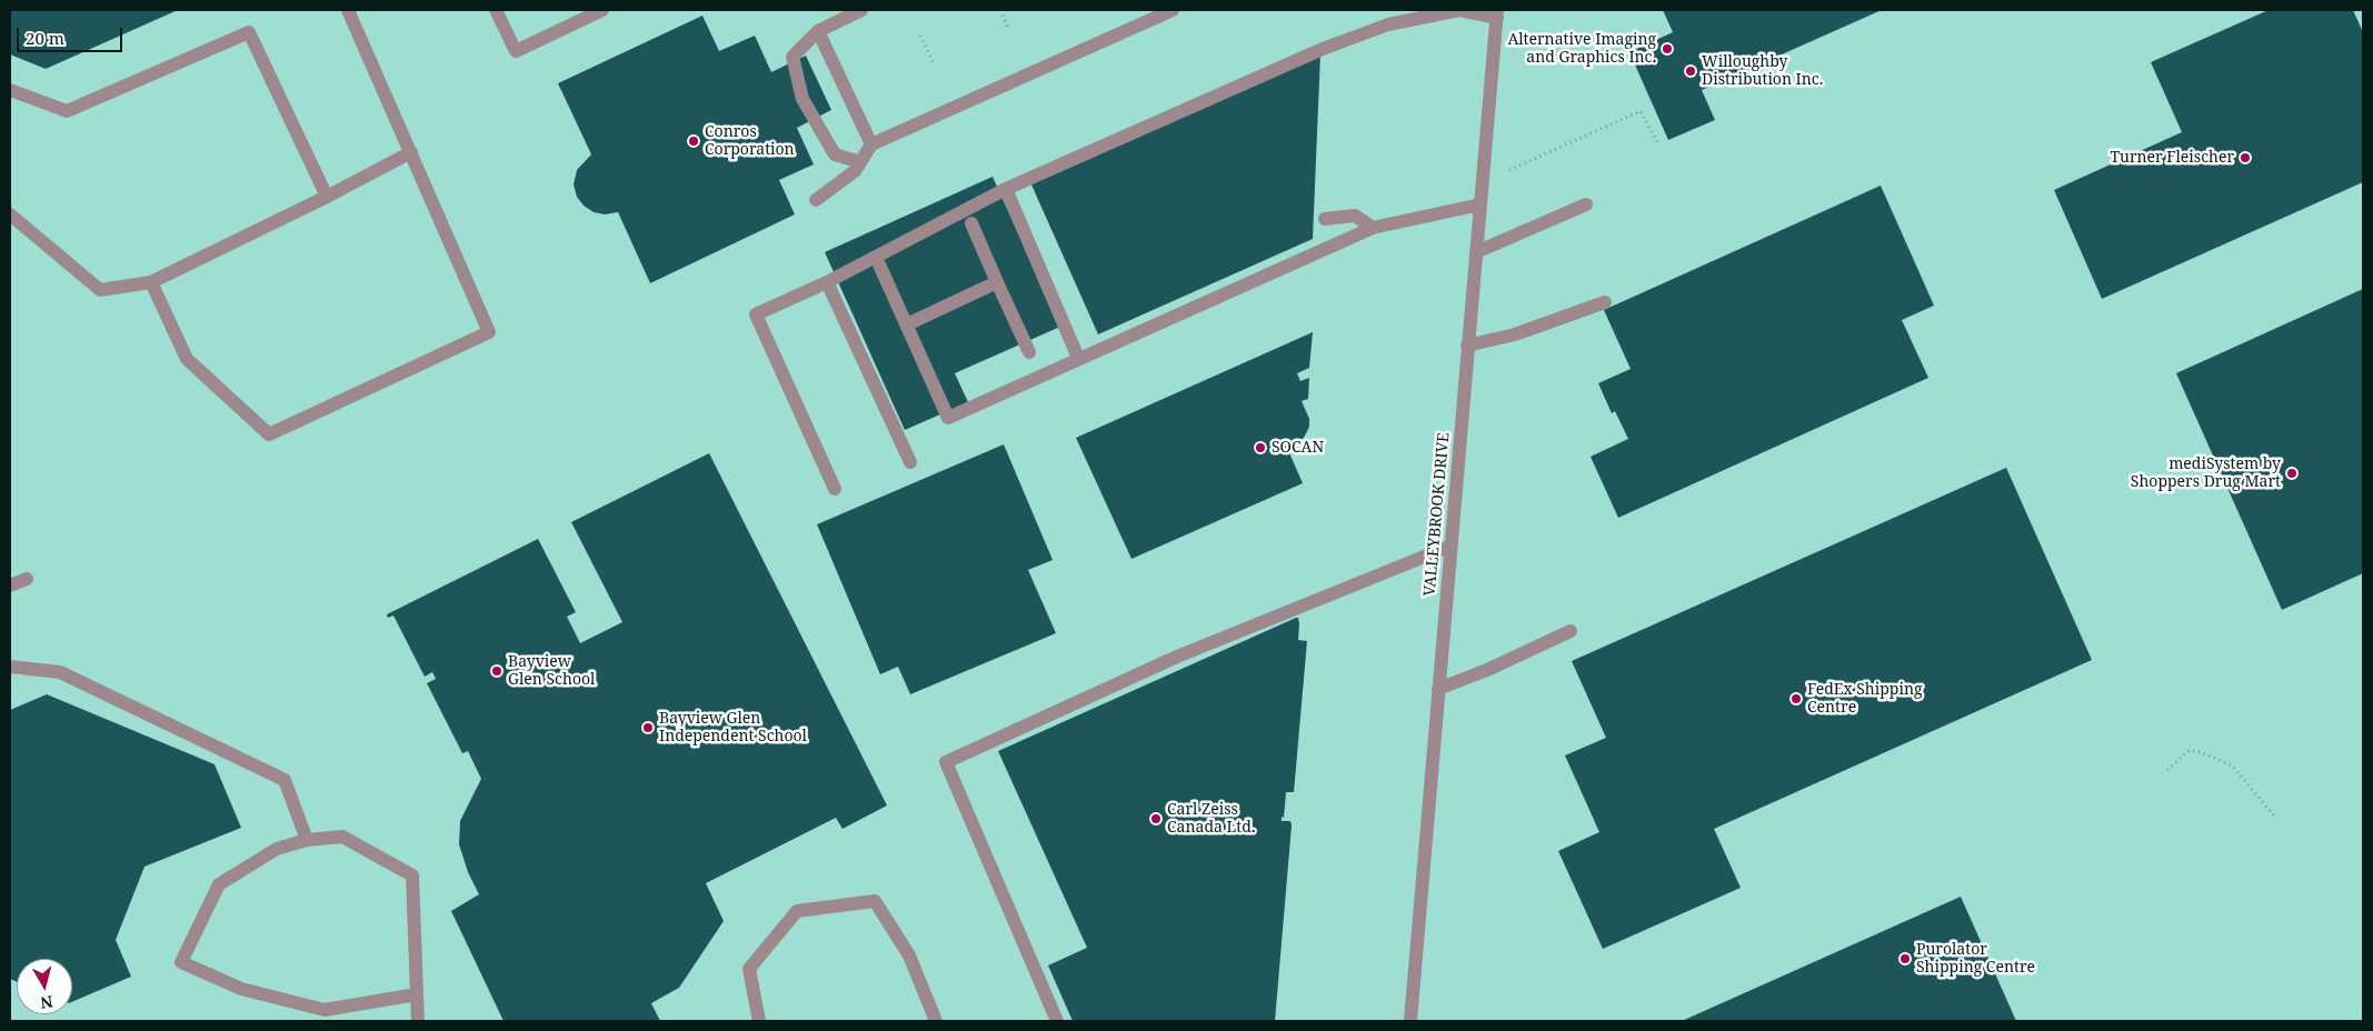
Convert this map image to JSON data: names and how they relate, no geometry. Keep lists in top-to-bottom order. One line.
{"streets":{"street":["VALLEYBROOK DRIVE"]},"places":["Alternative Imaging and Graphics Inc.","Willoughby Distribution Inc.","Conros Corporation","Turner Fleischer","SOCAN","mediSystem by Shoppers Drug Mart","Bayview Glen School","FedEx Shipping Centre","Bayview Glen Independent School","Carl Zeiss Canada Ltd.","Purolator Shipping Centre"],"scale_bar":"20 m","north":"bottom"}
